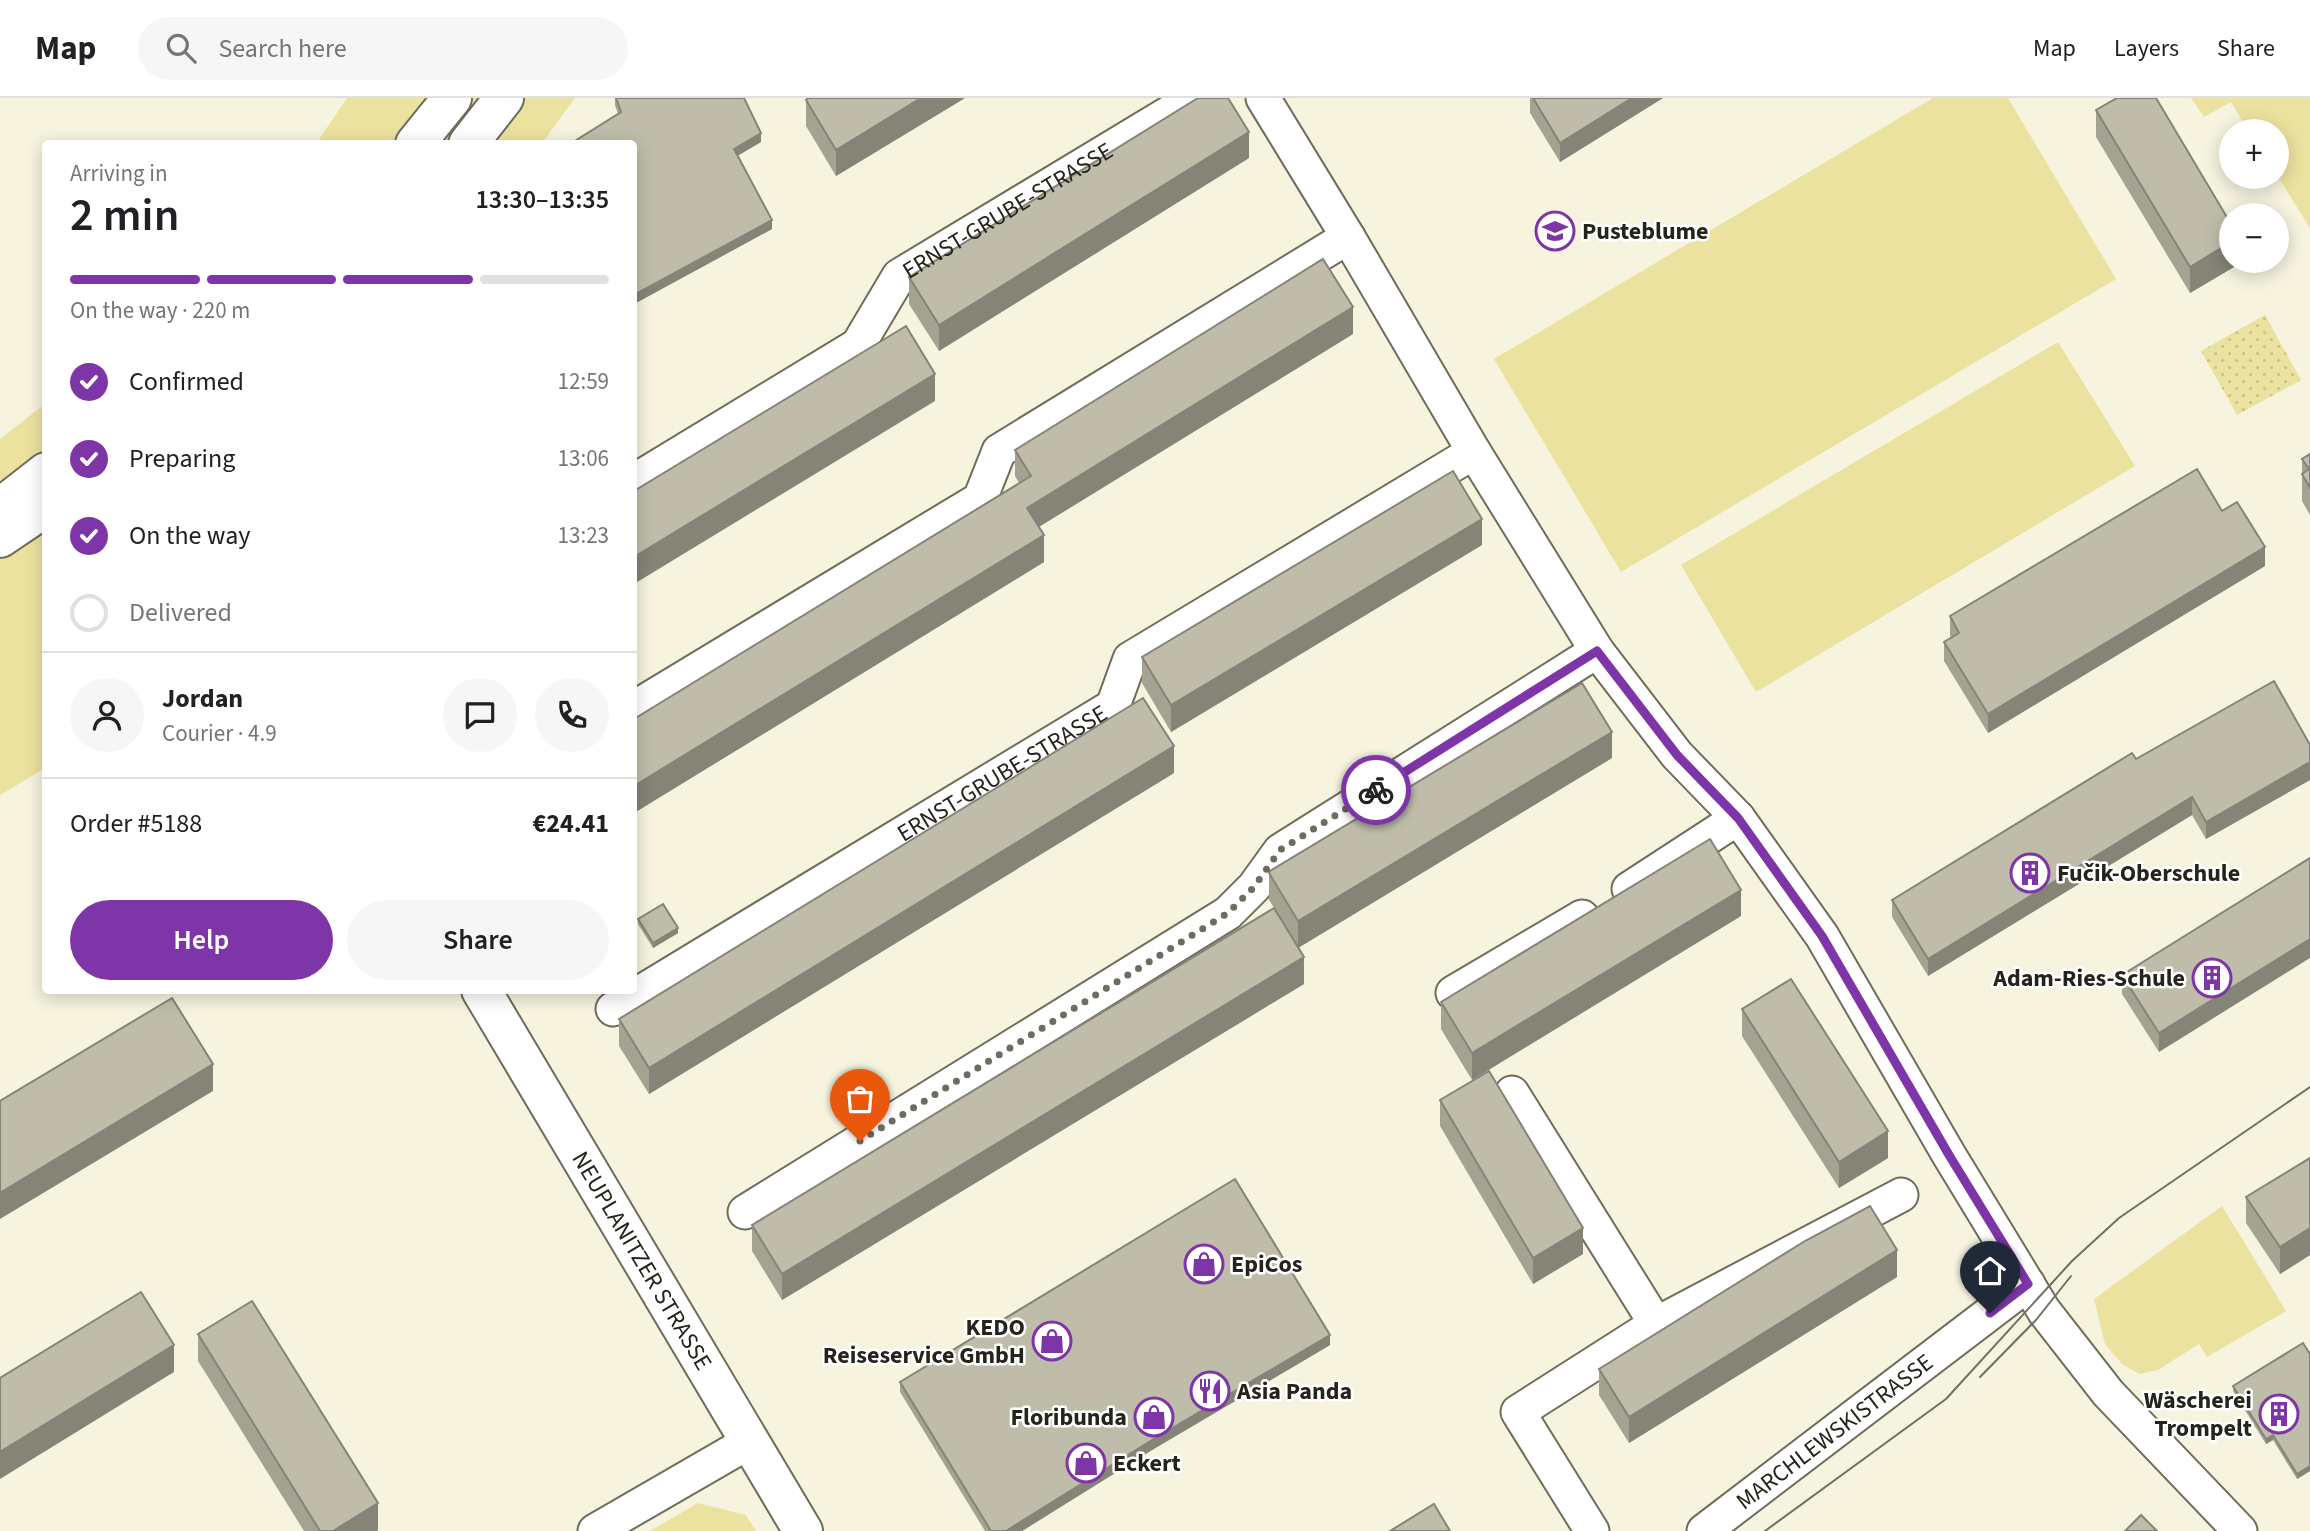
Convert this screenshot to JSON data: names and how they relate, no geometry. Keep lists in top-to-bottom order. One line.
{"streets":{"street":["ERNST-GRUBE-STRASSE","NEUPLANITZER STRASSE","MARCHLEWSKISTRASSE"]},"places":{"school or university":["Pusteblume"],"building":["Fučik-Oberschule","Adam-Ries-Schule","Wäscherei Trompelt"],"shop":["EpiCos","KEDO Reiseservice GmbH","Floribunda","Eckert"],"restaurant":["Asia Panda"]},"page":{"header":"Map","search":"Search here","nav":["Map","Layers","Share"],"map_buttons":["+","−"],"heading":["2 min","Arriving in","13:30–13:35"],"panel":["Jordan","Courier · 4.9","Order #5188","€24.41"],"bar":"On the way · 220 m","list":[["Confirmed","12:59"],["Preparing","13:06"],["On the way","13:23"],"Delivered"],"buttons":["Help","Share"]}}
